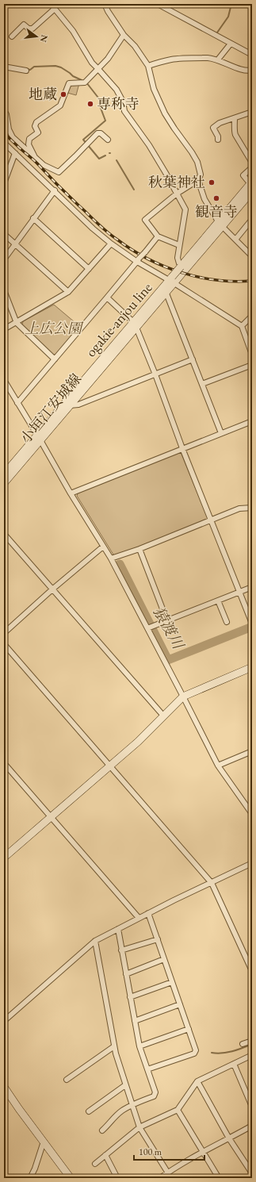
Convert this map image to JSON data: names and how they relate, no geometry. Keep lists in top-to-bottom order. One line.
{"streets":{"main road":["ogakie-anjou line","小垣江安城線"]},"crossings":[["ogakie-anjou line","小垣江安城線"]],"water":["猿渡川"],"parks":["上広公園"],"places":["地蔵","専称寺","秋葉神社","観音寺"],"scale_bar":"100 m","north":"right"}
